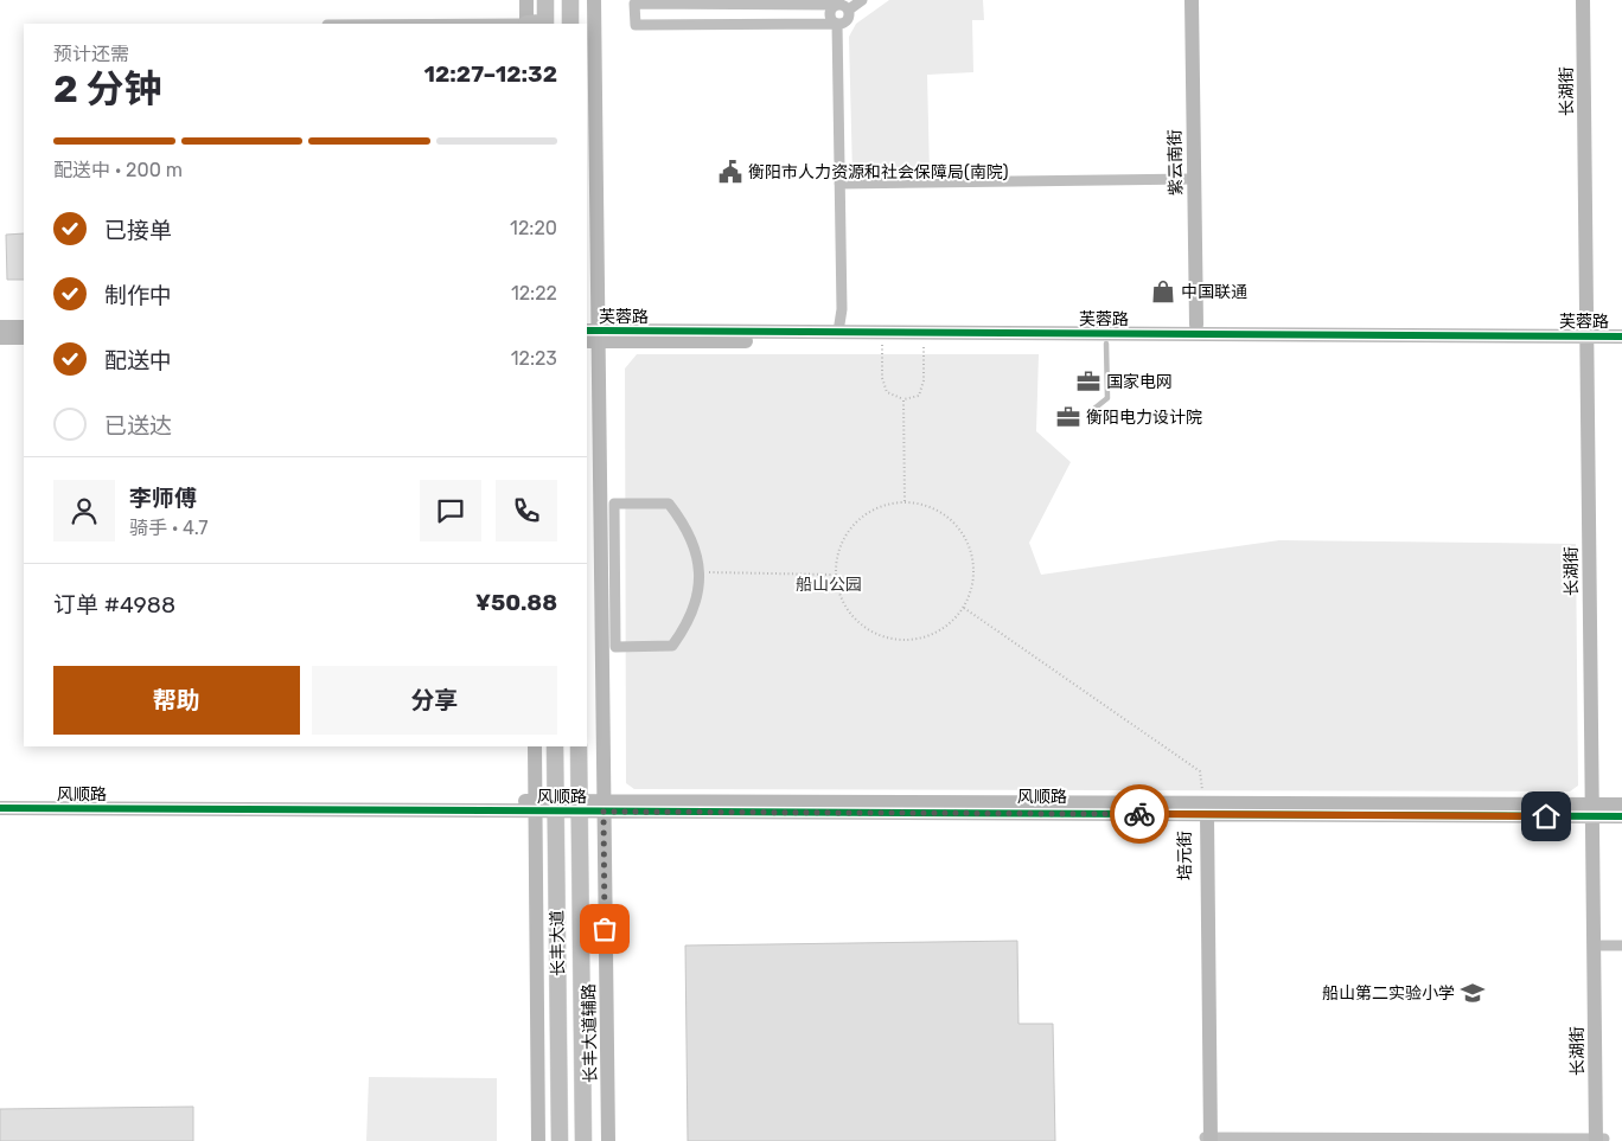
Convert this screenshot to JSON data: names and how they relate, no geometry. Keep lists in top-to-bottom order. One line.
{"streets":{"main road":["长丰大道"],"street":["长湖街","紫云南街","芙蓉路","风顺路","培元街","长丰大道辅路"]},"crossings":[["长湖街","芙蓉路"],["长湖街","风顺路"],["芙蓉路","长丰大道辅路"],["风顺路","培元街"],["风顺路","长丰大道"],["风顺路","长丰大道辅路"]],"parks":["船山公园"],"places":{"public building":["衡阳市人力资源和社会保障局(南院)"],"shop":["中国联通"],"office":["国家电网","衡阳电力设计院"],"school or university":["船山第二实验小学"]},"page":{"heading":["2 分钟","预计还需","12:27–12:32"],"panel":["李师傅","骑手 · 4.7","订单 #4988","¥50.88"],"bar":"配送中 · 200 m","list":[["已接单","12:20"],["制作中","12:22"],["配送中","12:23"],"已送达"],"buttons":["帮助","分享"]}}
